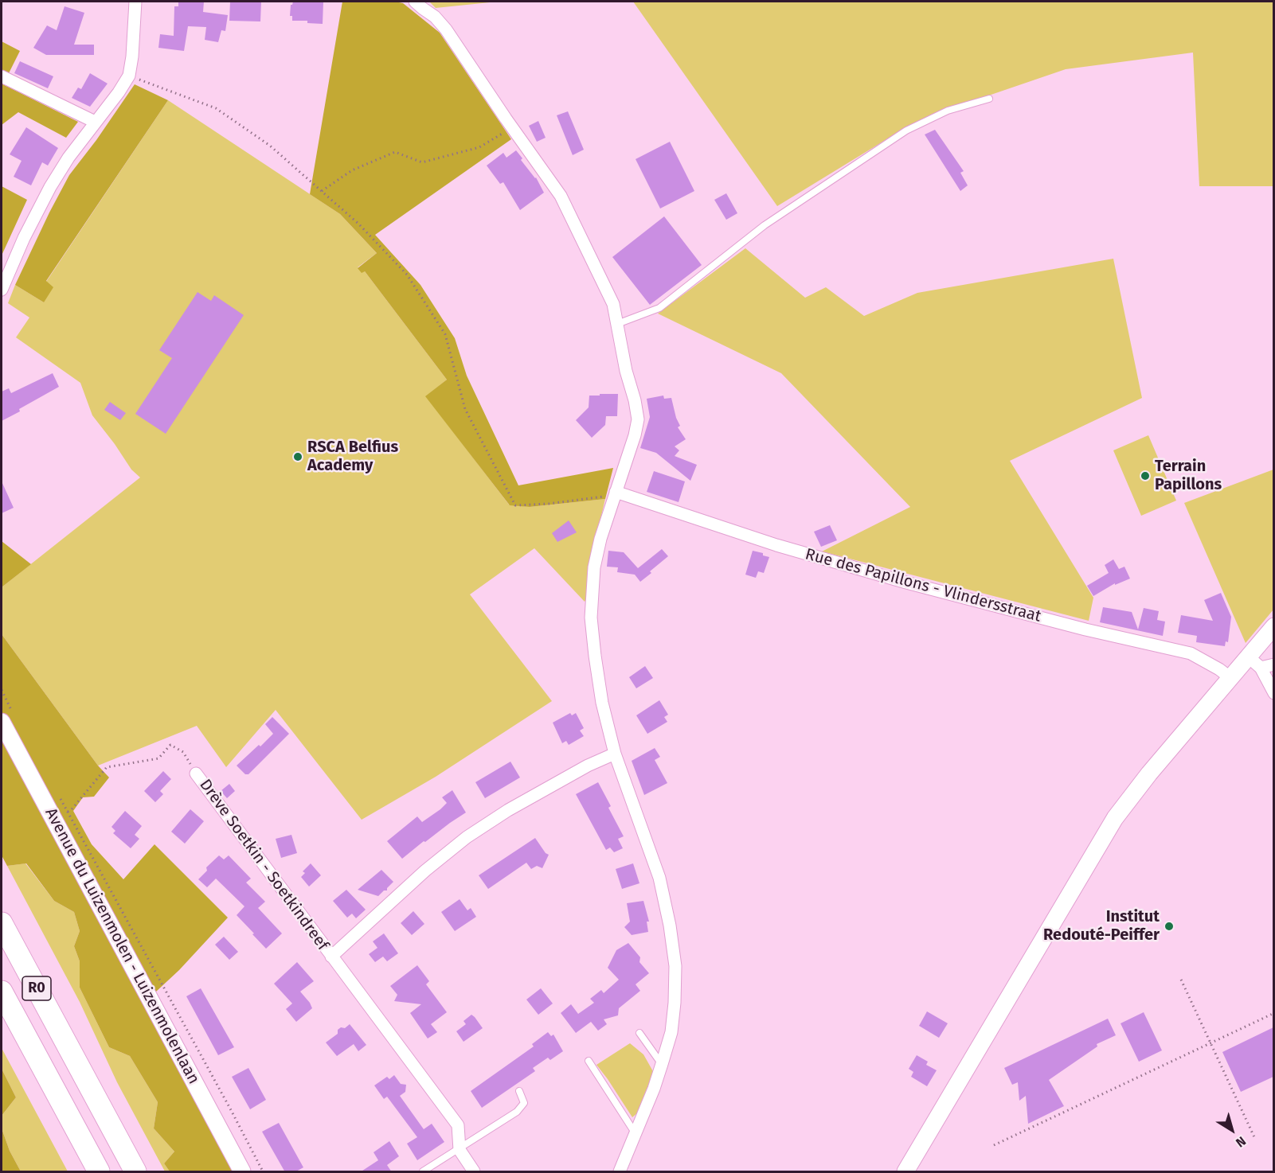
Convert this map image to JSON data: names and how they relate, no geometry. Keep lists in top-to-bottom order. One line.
{"streets":{"highway":["R0"],"street":["Rue des Papillons - Vlindersstraat","Drève Soetkin - Soetkindreef","Avenue du Luizenmolen - Luizenmolenlaan"]},"places":["RSCA Belfius Academy","Terrain Papillons","Institut Redouté-Peiffer"],"north":"bottom right"}
